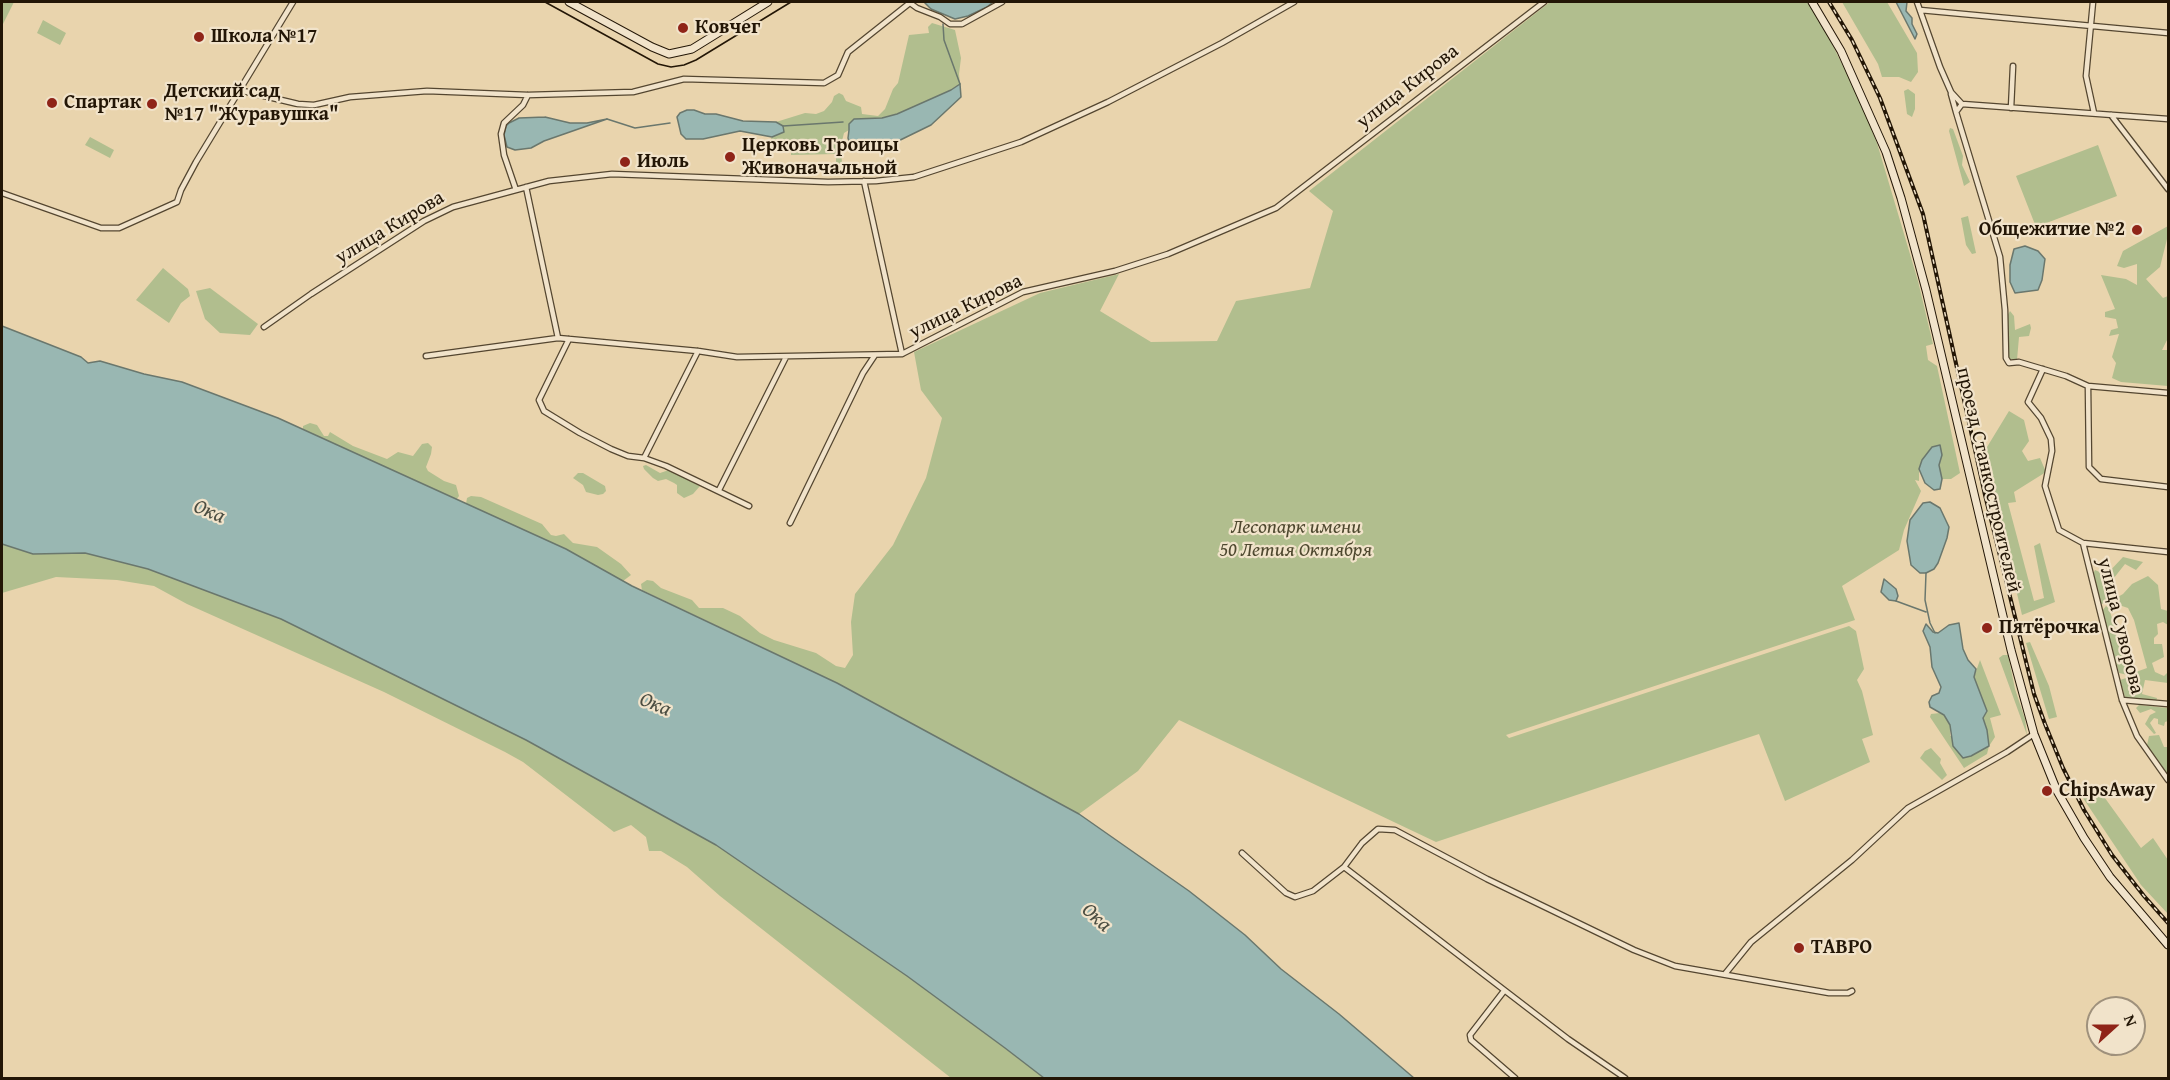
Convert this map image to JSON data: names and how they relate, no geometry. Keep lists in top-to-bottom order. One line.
{"streets":{"main road":["проезд Станкостроителей"],"street":["улица Кирова","улица Суворова"]},"water":["Ока"],"parks":["Лесопарк имени 50 Летия Октября"],"places":["Ковчег","Школа №17","Спартак","Детский сад №17 \"Журавушка\"","Церковь Троицы Живоначальной","Июль","Общежитие №2","Пятёрочка","ChipsAway","ТАВРО"],"north":"right"}
